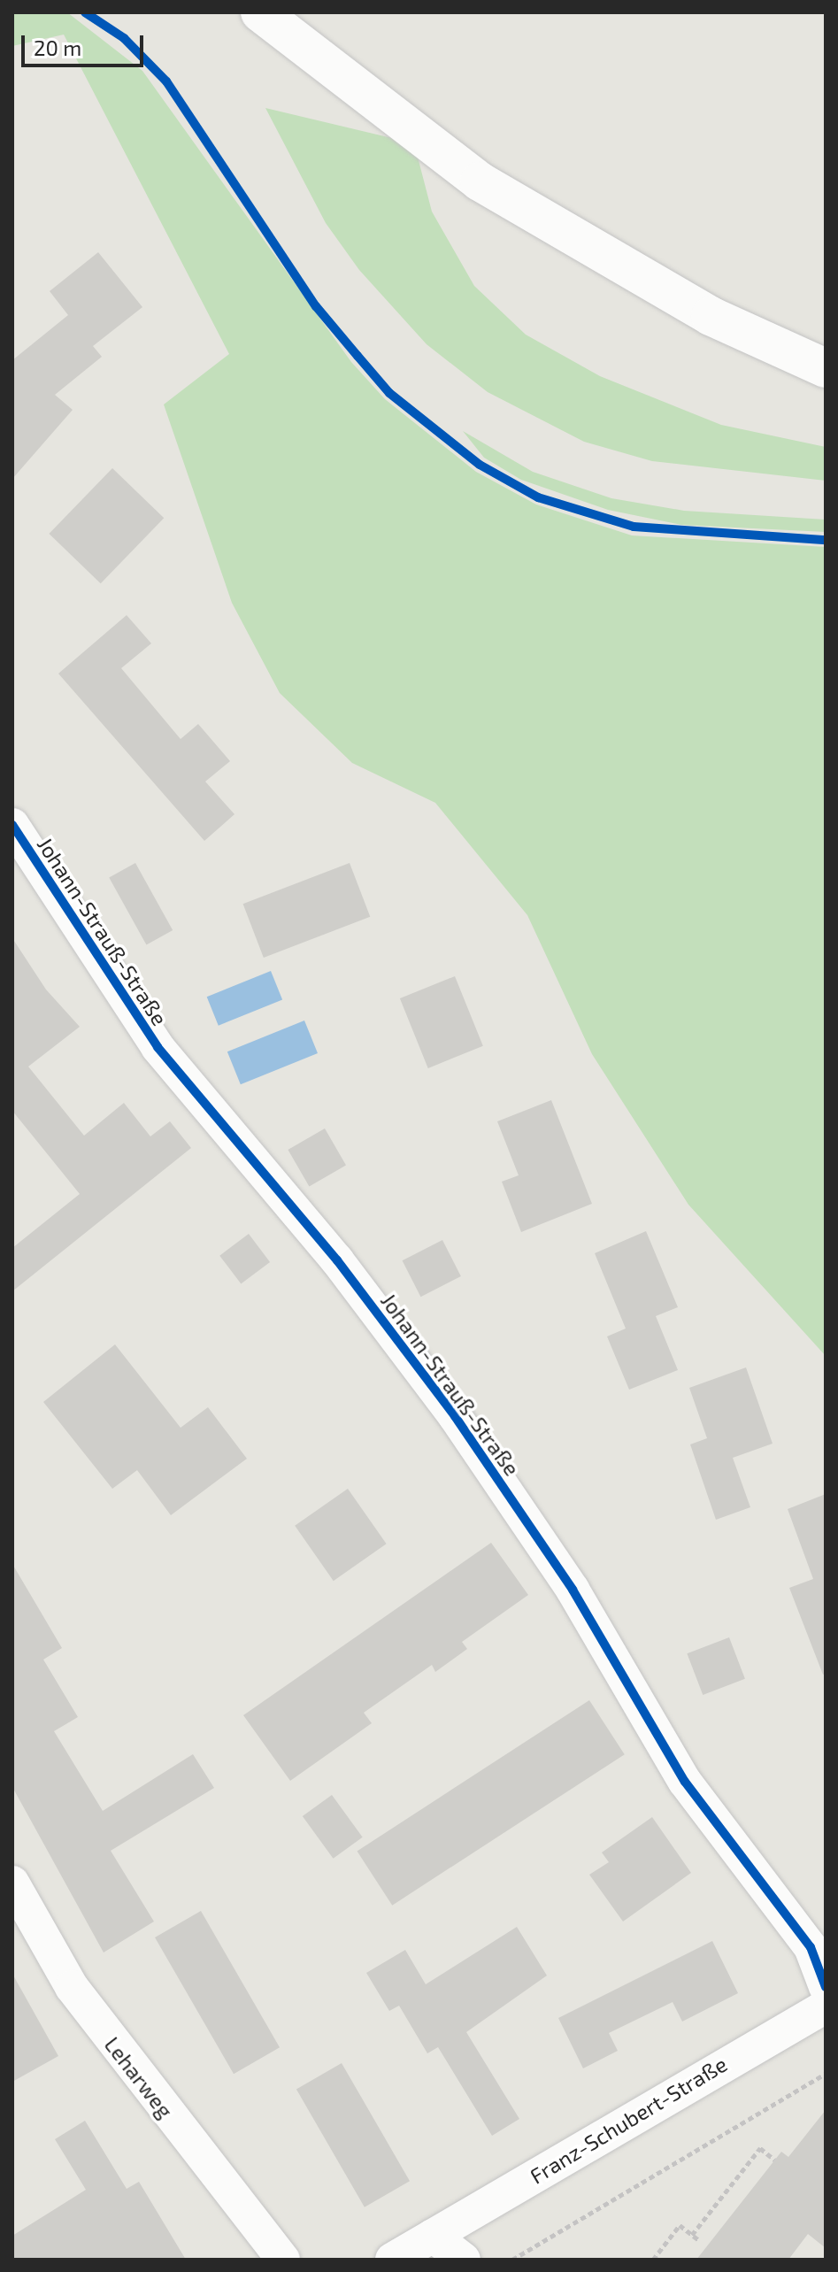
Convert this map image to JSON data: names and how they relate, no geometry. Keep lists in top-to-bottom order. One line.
{"streets":{"street":["Johann-Strauß-Straße","Leharweg","Franz-Schubert-Straße"]},"scale_bar":"20 m"}
